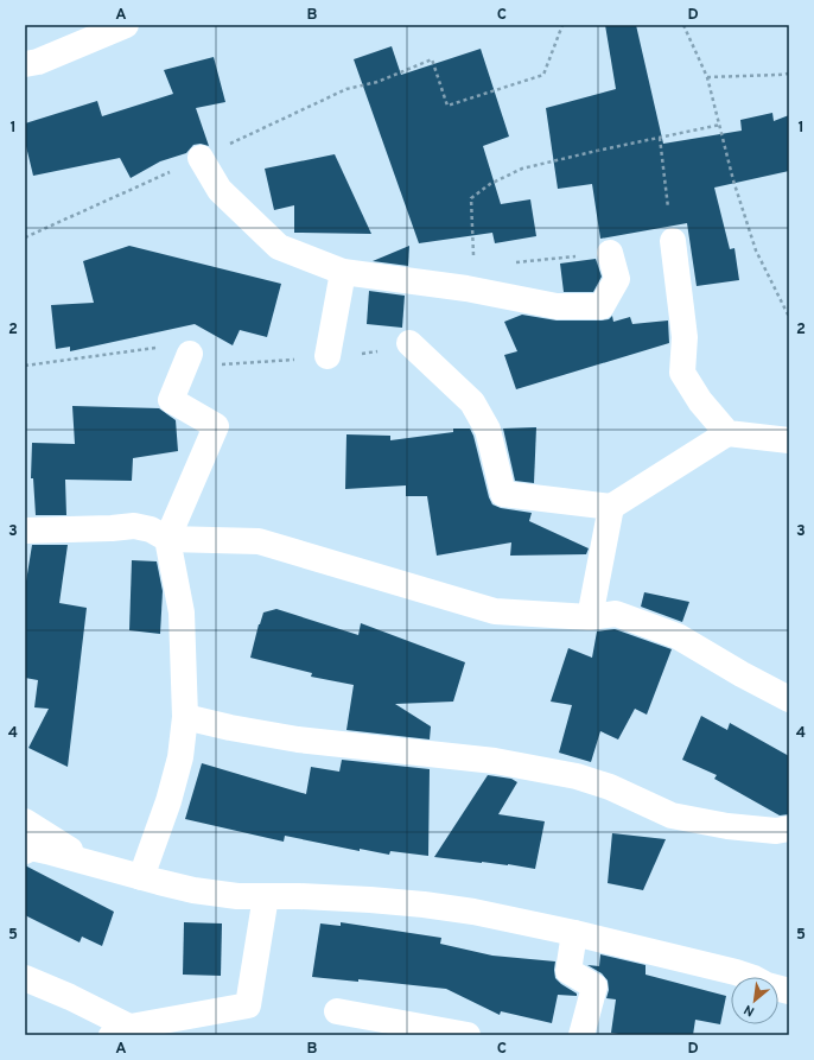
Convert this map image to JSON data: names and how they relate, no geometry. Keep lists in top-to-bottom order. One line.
{"north":"bottom left","grid":{"columns":["A","B","C","D"],"rows":["1","2","3","4","5"]}}
